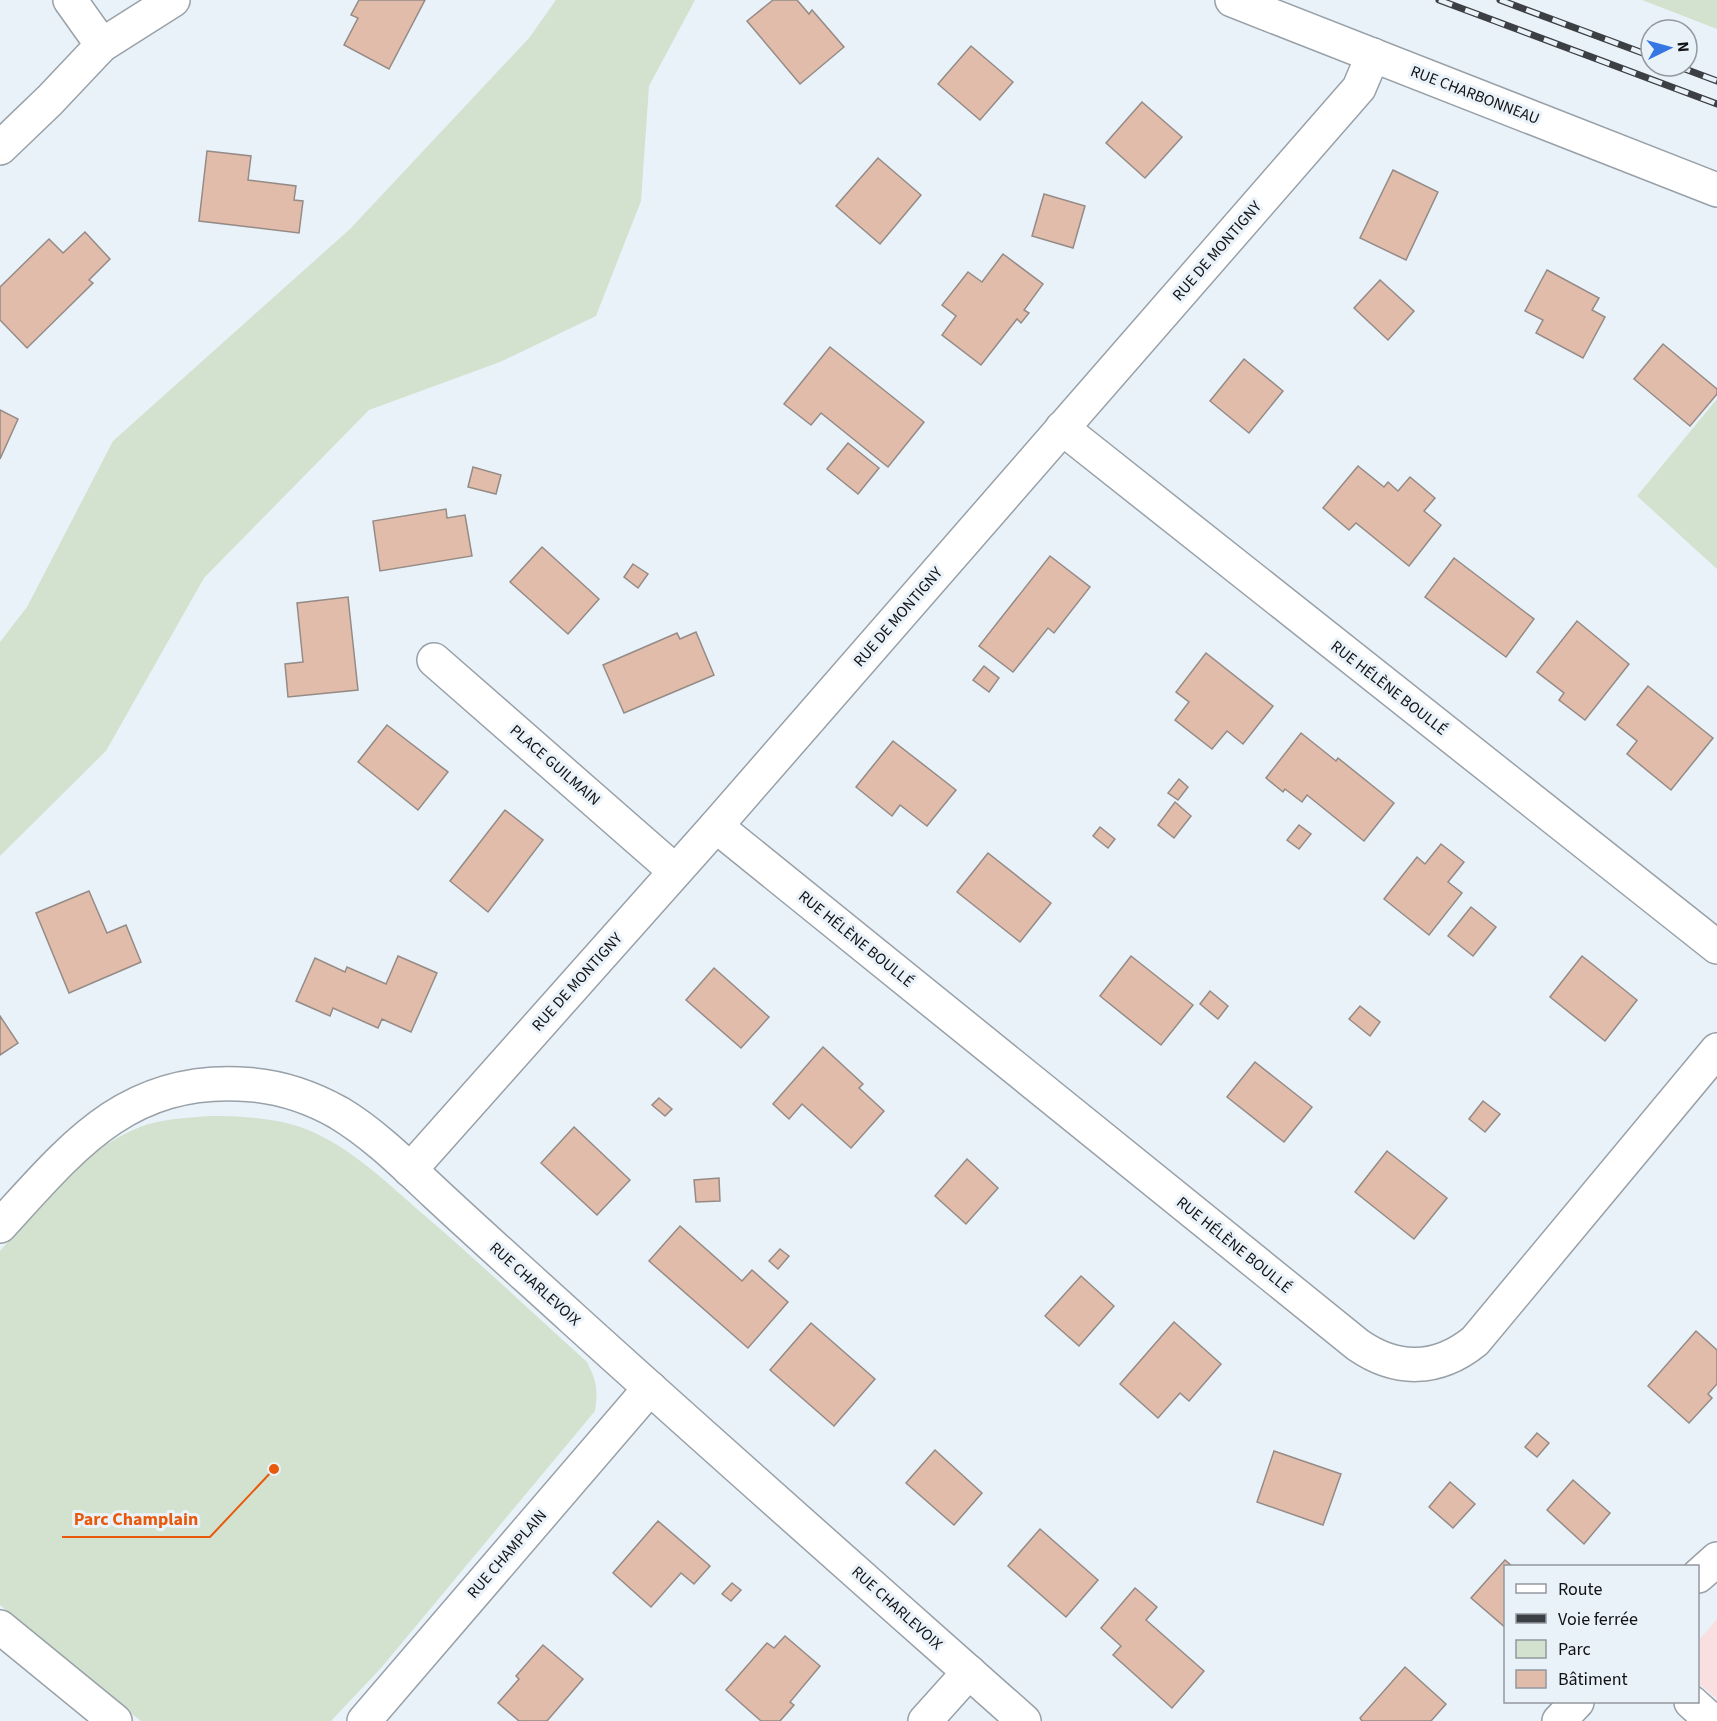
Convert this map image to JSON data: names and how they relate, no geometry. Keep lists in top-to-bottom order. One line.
{"streets":{"street":["RUE CHARBONNEAU","RUE DE MONTIGNY","RUE HÉLÈNE BOULLÉ","PLACE GUILMAIN","RUE CHARLEVOIX","RUE CHAMPLAIN"]},"crossings":[["RUE CHARBONNEAU","RUE DE MONTIGNY"],["RUE DE MONTIGNY","RUE HÉLÈNE BOULLÉ"],["RUE DE MONTIGNY","PLACE GUILMAIN"],["RUE DE MONTIGNY","RUE CHARLEVOIX"],["RUE CHARLEVOIX","RUE CHAMPLAIN"]],"places":["Parc Champlain"],"legend":["Route","Voie ferrée","Parc","Bâtiment"],"north":"right"}
